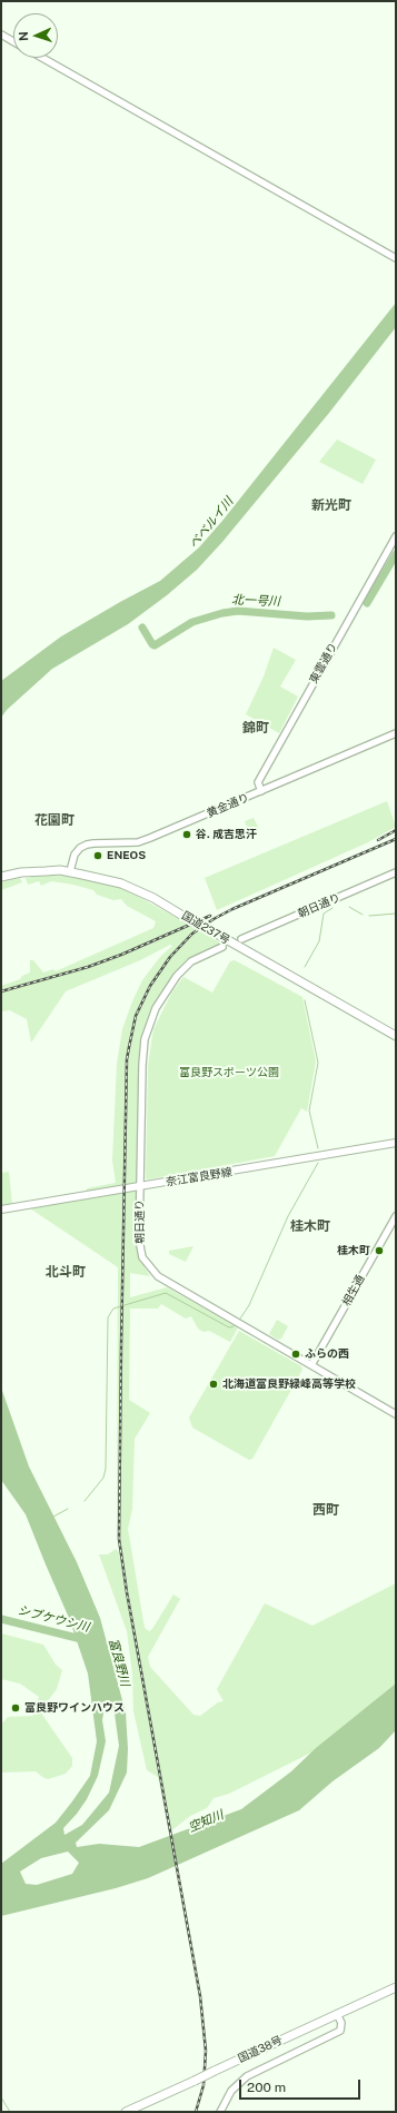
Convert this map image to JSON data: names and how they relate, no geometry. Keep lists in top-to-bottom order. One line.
{"streets":{"highway":["国道237号","国道38号"],"main road":["奈江富良野線"],"street":["東雲通り","黄金通り","朝日通り","相生通"]},"crossings":[["東雲通り","黄金通り"],["黄金通り","国道237号"],["朝日通り","奈江富良野線"],["朝日通り","相生通"]],"districts":["新光町","錦町","花園町","桂木町","北斗町","西町"],"water":["ベベルイ川","北一号川","シブケウシ川","富良野川","空知川"],"parks":["富良野スポーツ公園"],"places":["谷. 成吉思汗","ENEOS","桂木町","ふらの西","北海道富良野緑峰高等学校","富良野ワインハウス"],"scale_bar":"200 m","north":"left"}
